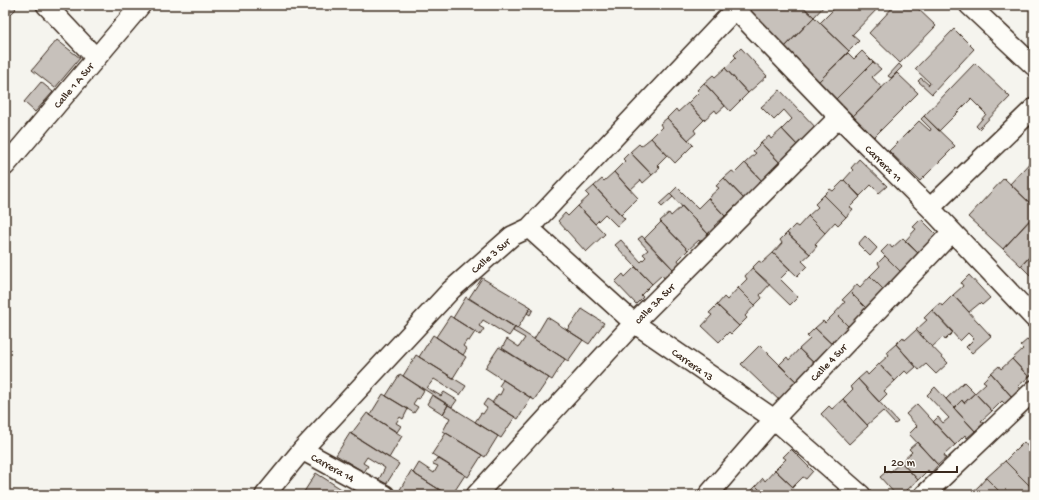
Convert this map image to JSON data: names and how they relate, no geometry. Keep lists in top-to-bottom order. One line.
{"streets":{"street":["Calle 1 A Sur","Carrera 11","Calle 3 Sur","calle 3A Sur","Calle 4 Sur","Carrera 13","Carrera 14"]},"crossings":[["Carrera 11","Calle 3 Sur"],["Carrera 11","calle 3A Sur"],["Carrera 11","Calle 4 Sur"],["Calle 3 Sur","Carrera 13"],["Calle 3 Sur","Carrera 14"],["calle 3A Sur","Carrera 13"],["Calle 4 Sur","Carrera 13"]],"scale_bar":"20 m"}
